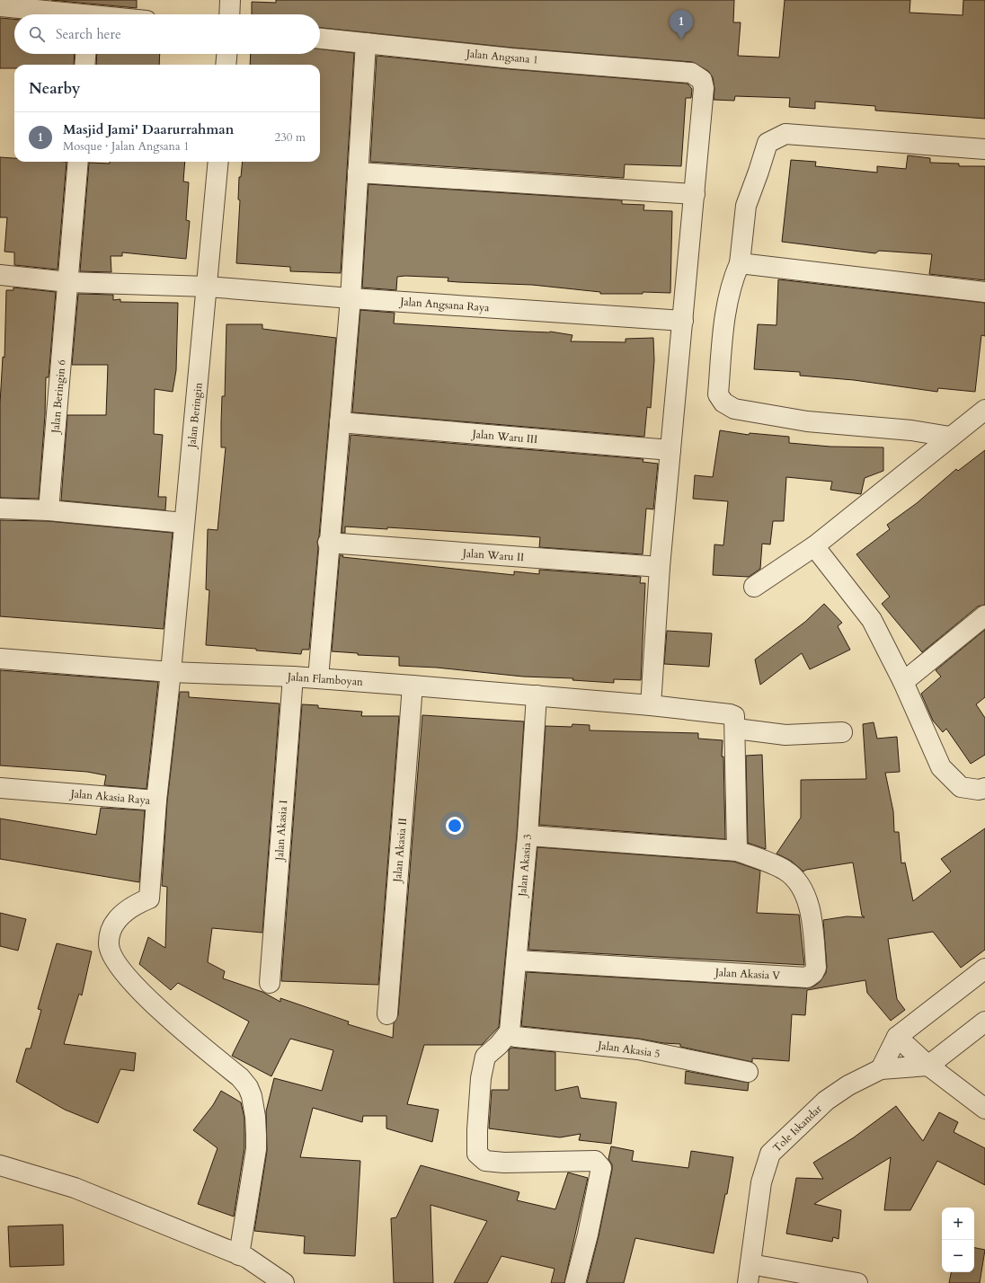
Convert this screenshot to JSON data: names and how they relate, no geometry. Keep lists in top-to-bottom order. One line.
{"streets":{"street":["Jalan Angsana 1","Jalan Angsana Raya","Jalan Beringin 6","Jalan Beringin","Jalan Waru III","Jalan Waru II","Jalan Flamboyan","Jalan Akasia Raya","Jalan Akasia I","Jalan Akasia II","Jalan Akasia 3","Jalan Akasia V","Jalan Akasia 5","Tole Iskandar"]},"crossings":[["Jalan Angsana Raya","Jalan Beringin 6"],["Jalan Angsana Raya","Jalan Beringin"],["Jalan Beringin","Jalan Flamboyan"],["Jalan Beringin","Jalan Akasia Raya"],["Jalan Flamboyan","Jalan Akasia Raya"],["Jalan Flamboyan","Jalan Akasia I"],["Jalan Flamboyan","Jalan Akasia II"],["Jalan Flamboyan","Jalan Akasia 3"],["Jalan Akasia 3","Jalan Akasia V"],["Jalan Akasia 3","Jalan Akasia 5"]],"page":{"pins":"1","search":"Search here","heading":"Nearby","list":[{"mark":"1","name":"Masjid Jami' Daarurrahman","note":"Mosque · Jalan Angsana 1","value":"230 m"}],"map_buttons":["+","−"]}}
